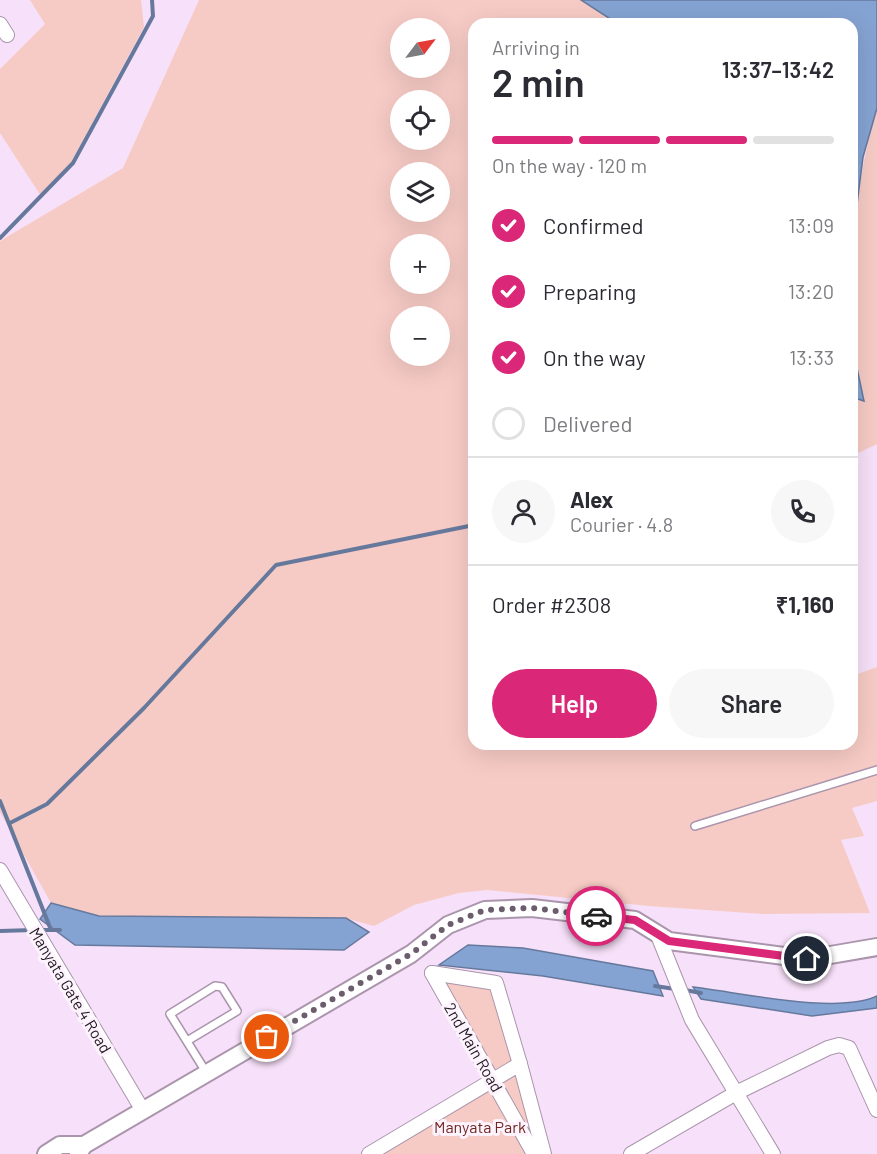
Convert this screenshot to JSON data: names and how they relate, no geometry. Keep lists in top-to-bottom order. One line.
{"streets":{"street":["Manyata Gate 4 Road","2nd Main Road"]},"parks":["Manyata Park"],"north":"top right","page":{"map_buttons":["+","−"],"heading":["2 min","Arriving in","13:37–13:42"],"panel":["Alex","Courier · 4.8","Order #2308","₹1,160"],"bar":"On the way · 120 m","list":[["Confirmed","13:09"],["Preparing","13:20"],["On the way","13:33"],"Delivered"],"buttons":["Help","Share"]}}
